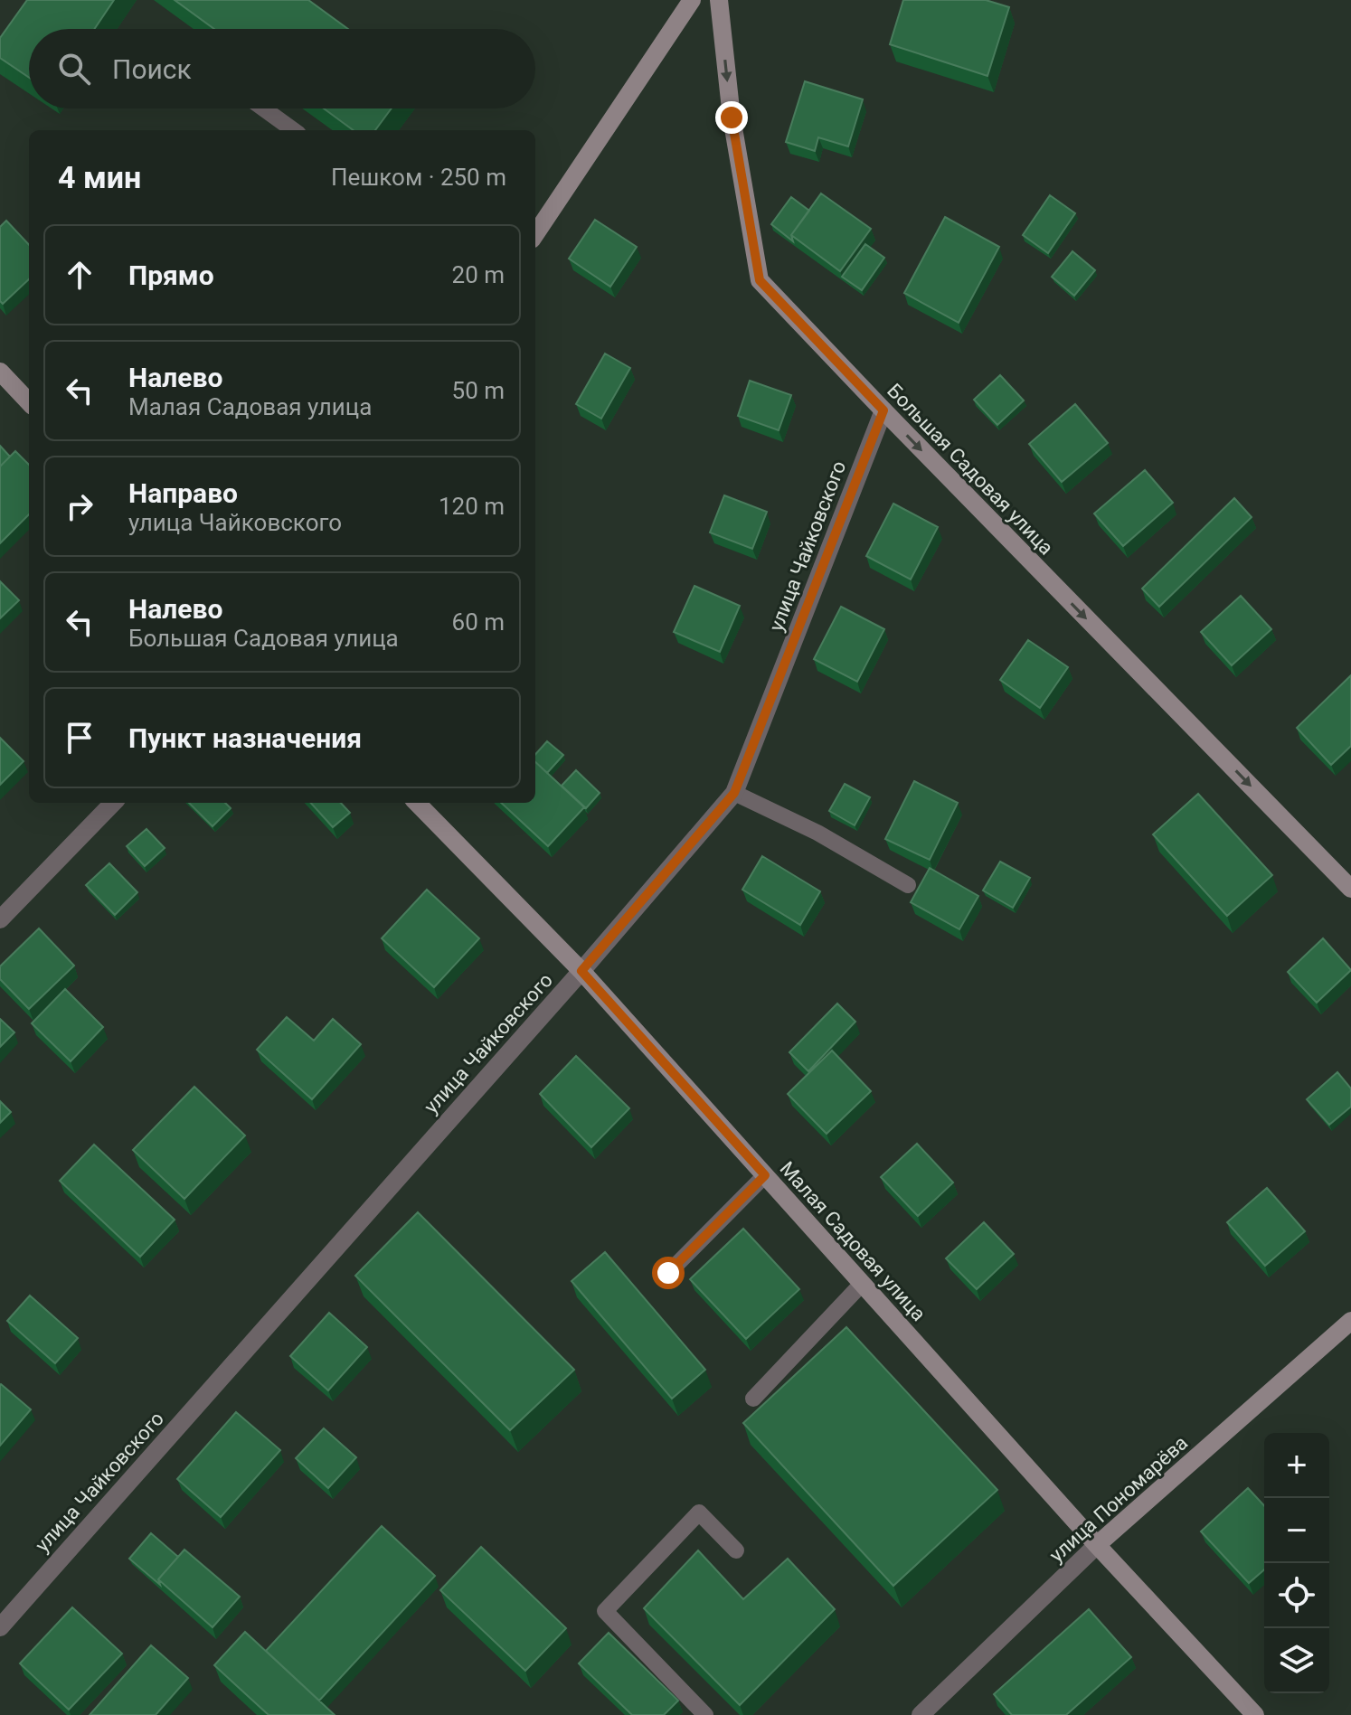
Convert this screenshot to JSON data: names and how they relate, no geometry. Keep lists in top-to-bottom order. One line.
{"streets":{"main road":["Большая Садовая улица","Малая Садовая улица","улица Пономарёва"],"street":["улица Чайковского"]},"crossings":[["Большая Садовая улица","улица Чайковского"],["улица Чайковского","Малая Садовая улица"],["Малая Садовая улица","улица Пономарёва"]],"one_way":["Большая Садовая улица"],"page":{"search":"Поиск","heading":["4 мин","Пешком · 250 m"],"list":[["Прямо","20 m"],["Налево","Малая Садовая улица","50 m"],["Направо","улица Чайковского","120 m"],["Налево","Большая Садовая улица","60 m"],"Пункт назначения"],"map_buttons":["+","−"]}}
